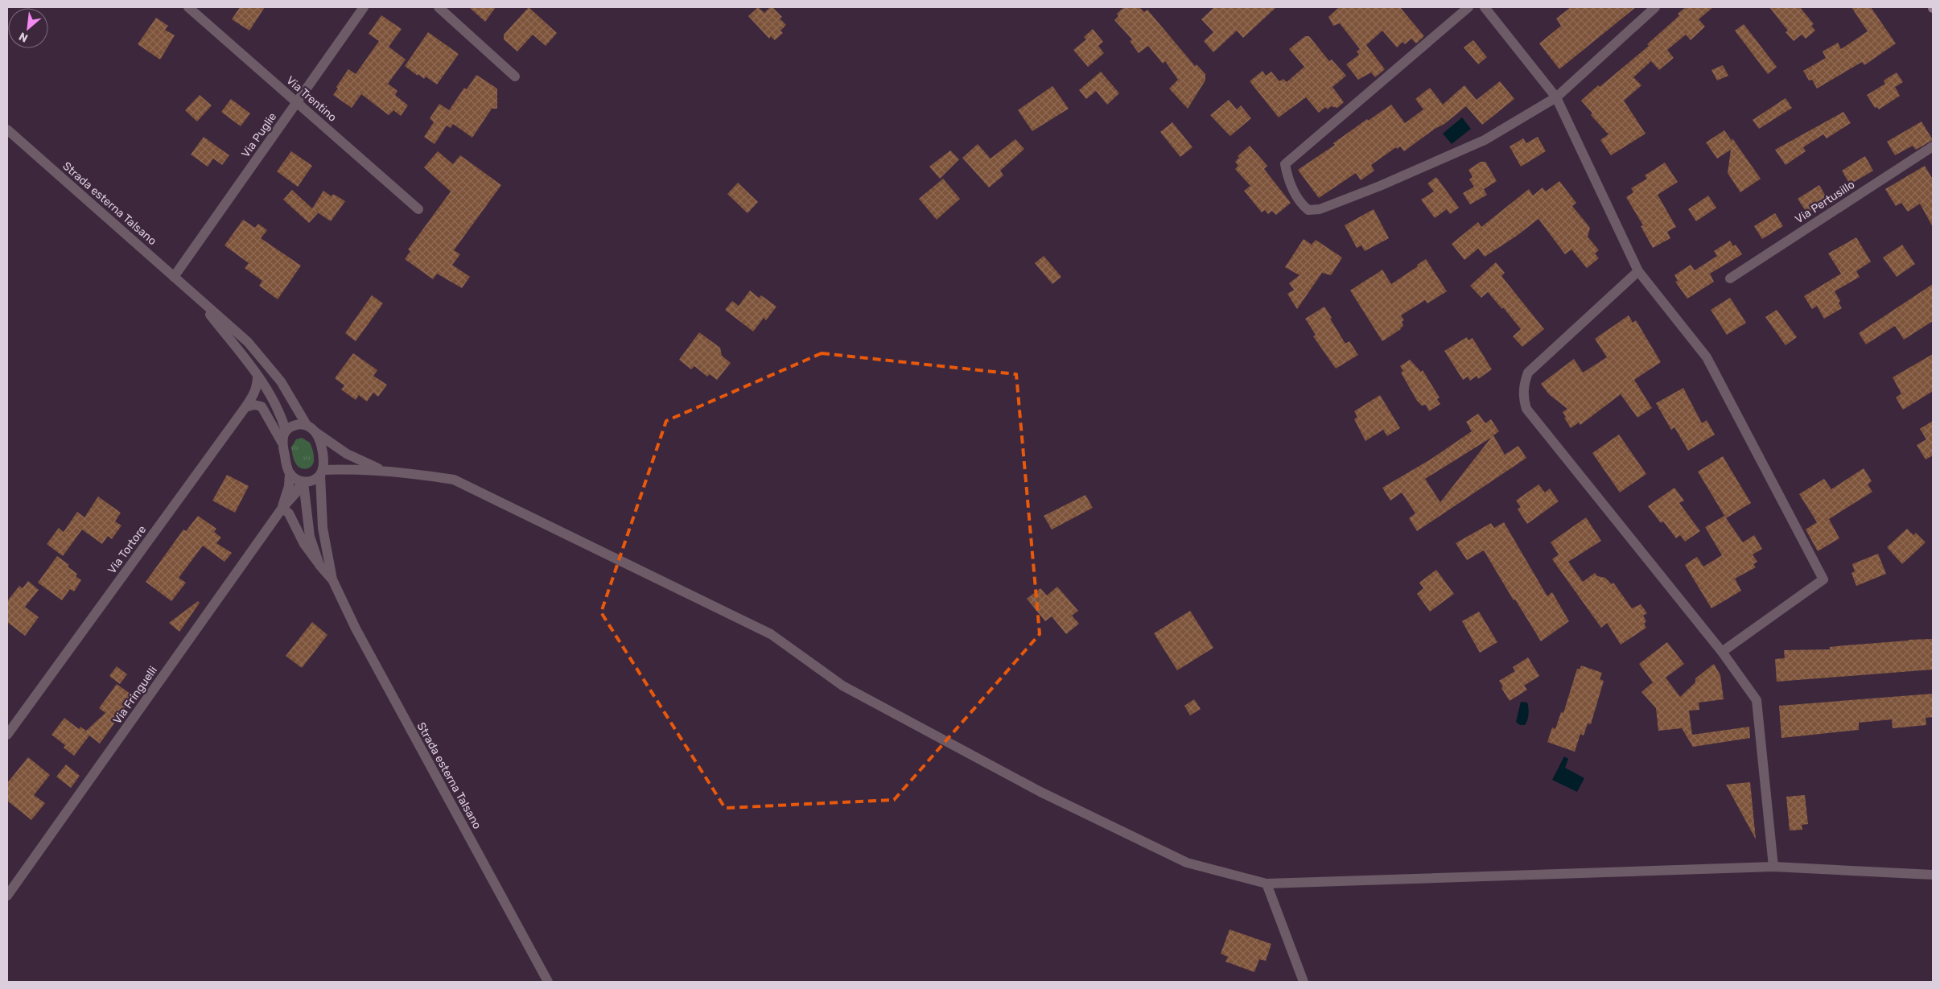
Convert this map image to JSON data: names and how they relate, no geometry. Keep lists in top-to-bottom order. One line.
{"streets":{"street":["Via Trentino","Via Puglie","Via Pertusillo","Strada esterna Talsano","Via Tortore","Via Fringuelli"]},"crossings":[["Via Trentino","Via Puglie"],["Via Puglie","Strada esterna Talsano"],["Strada esterna Talsano","Via Tortore"]],"north":"bottom left"}
